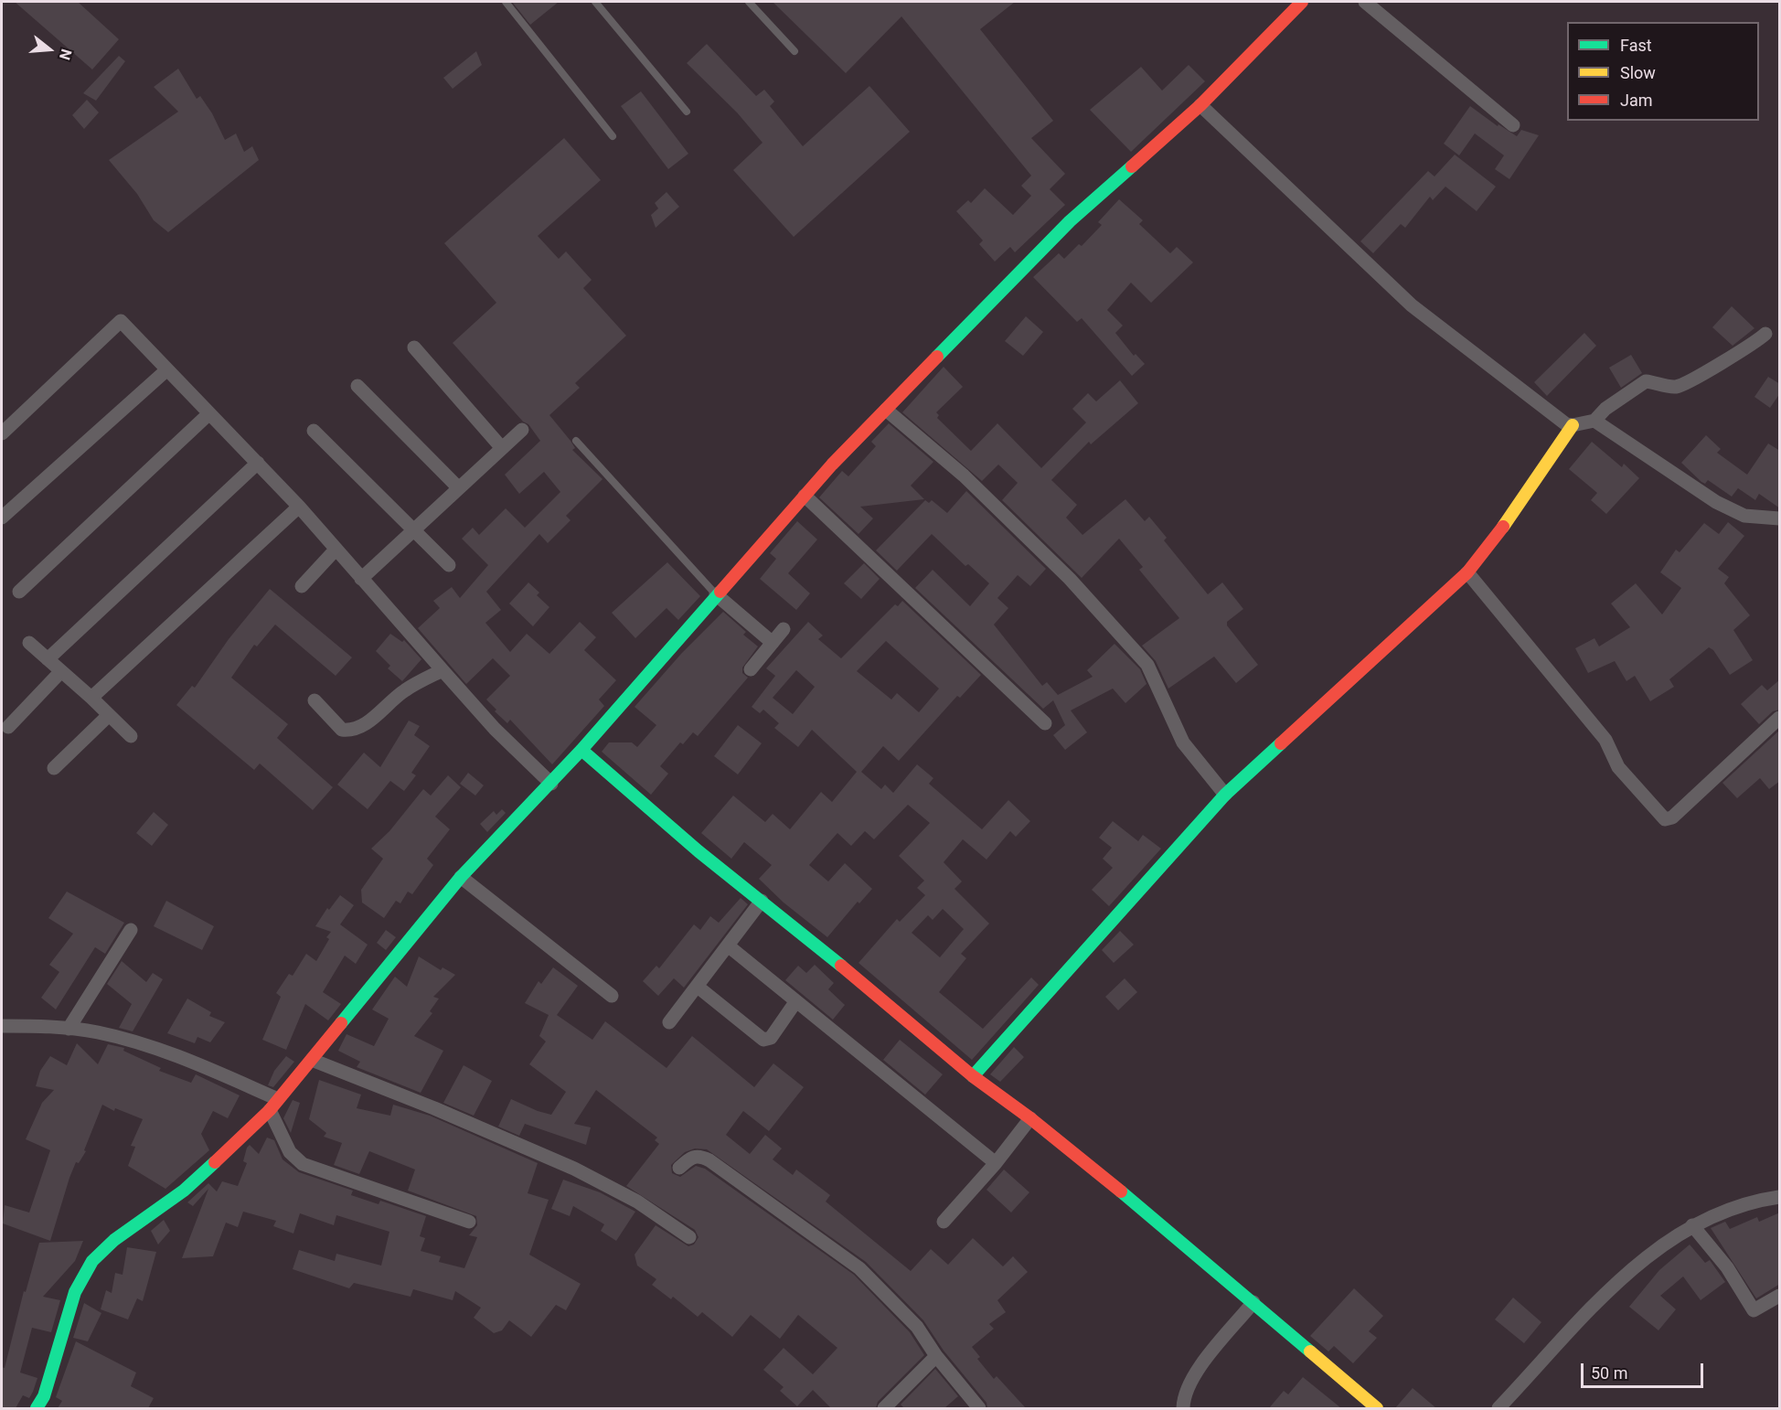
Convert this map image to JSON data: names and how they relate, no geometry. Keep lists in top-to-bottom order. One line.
{"legend":["Fast","Slow","Jam"],"scale_bar":"50 m","north":"right"}
